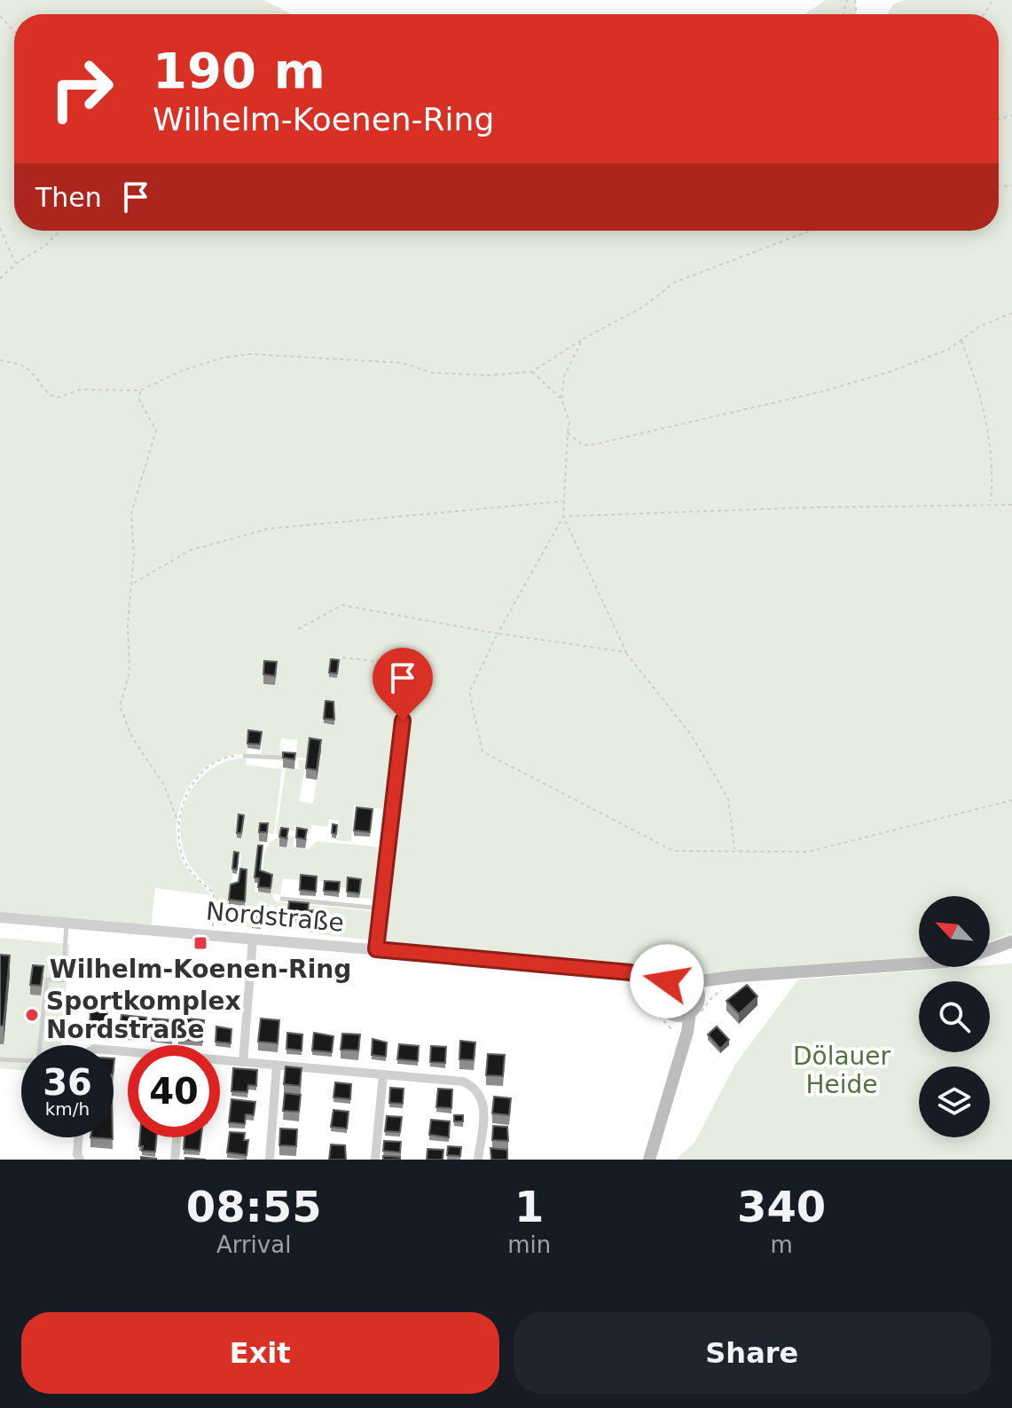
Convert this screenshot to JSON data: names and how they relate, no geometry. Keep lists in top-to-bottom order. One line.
{"streets":{"main road":["Nordstraße"]},"parks":["Dölauer Heide"],"places":{"transit":["Wilhelm-Koenen-Ring"],"other":["Sportkomplex Nordstraße"]},"north":"top left","page":{"turn":["190 m","Wilhelm-Koenen-Ring"],"then":"Then","speed":"36 km/h","limit":"40","eta":["08:55","Arrival","1","min","340","m"],"buttons":["Exit","Share"]}}
